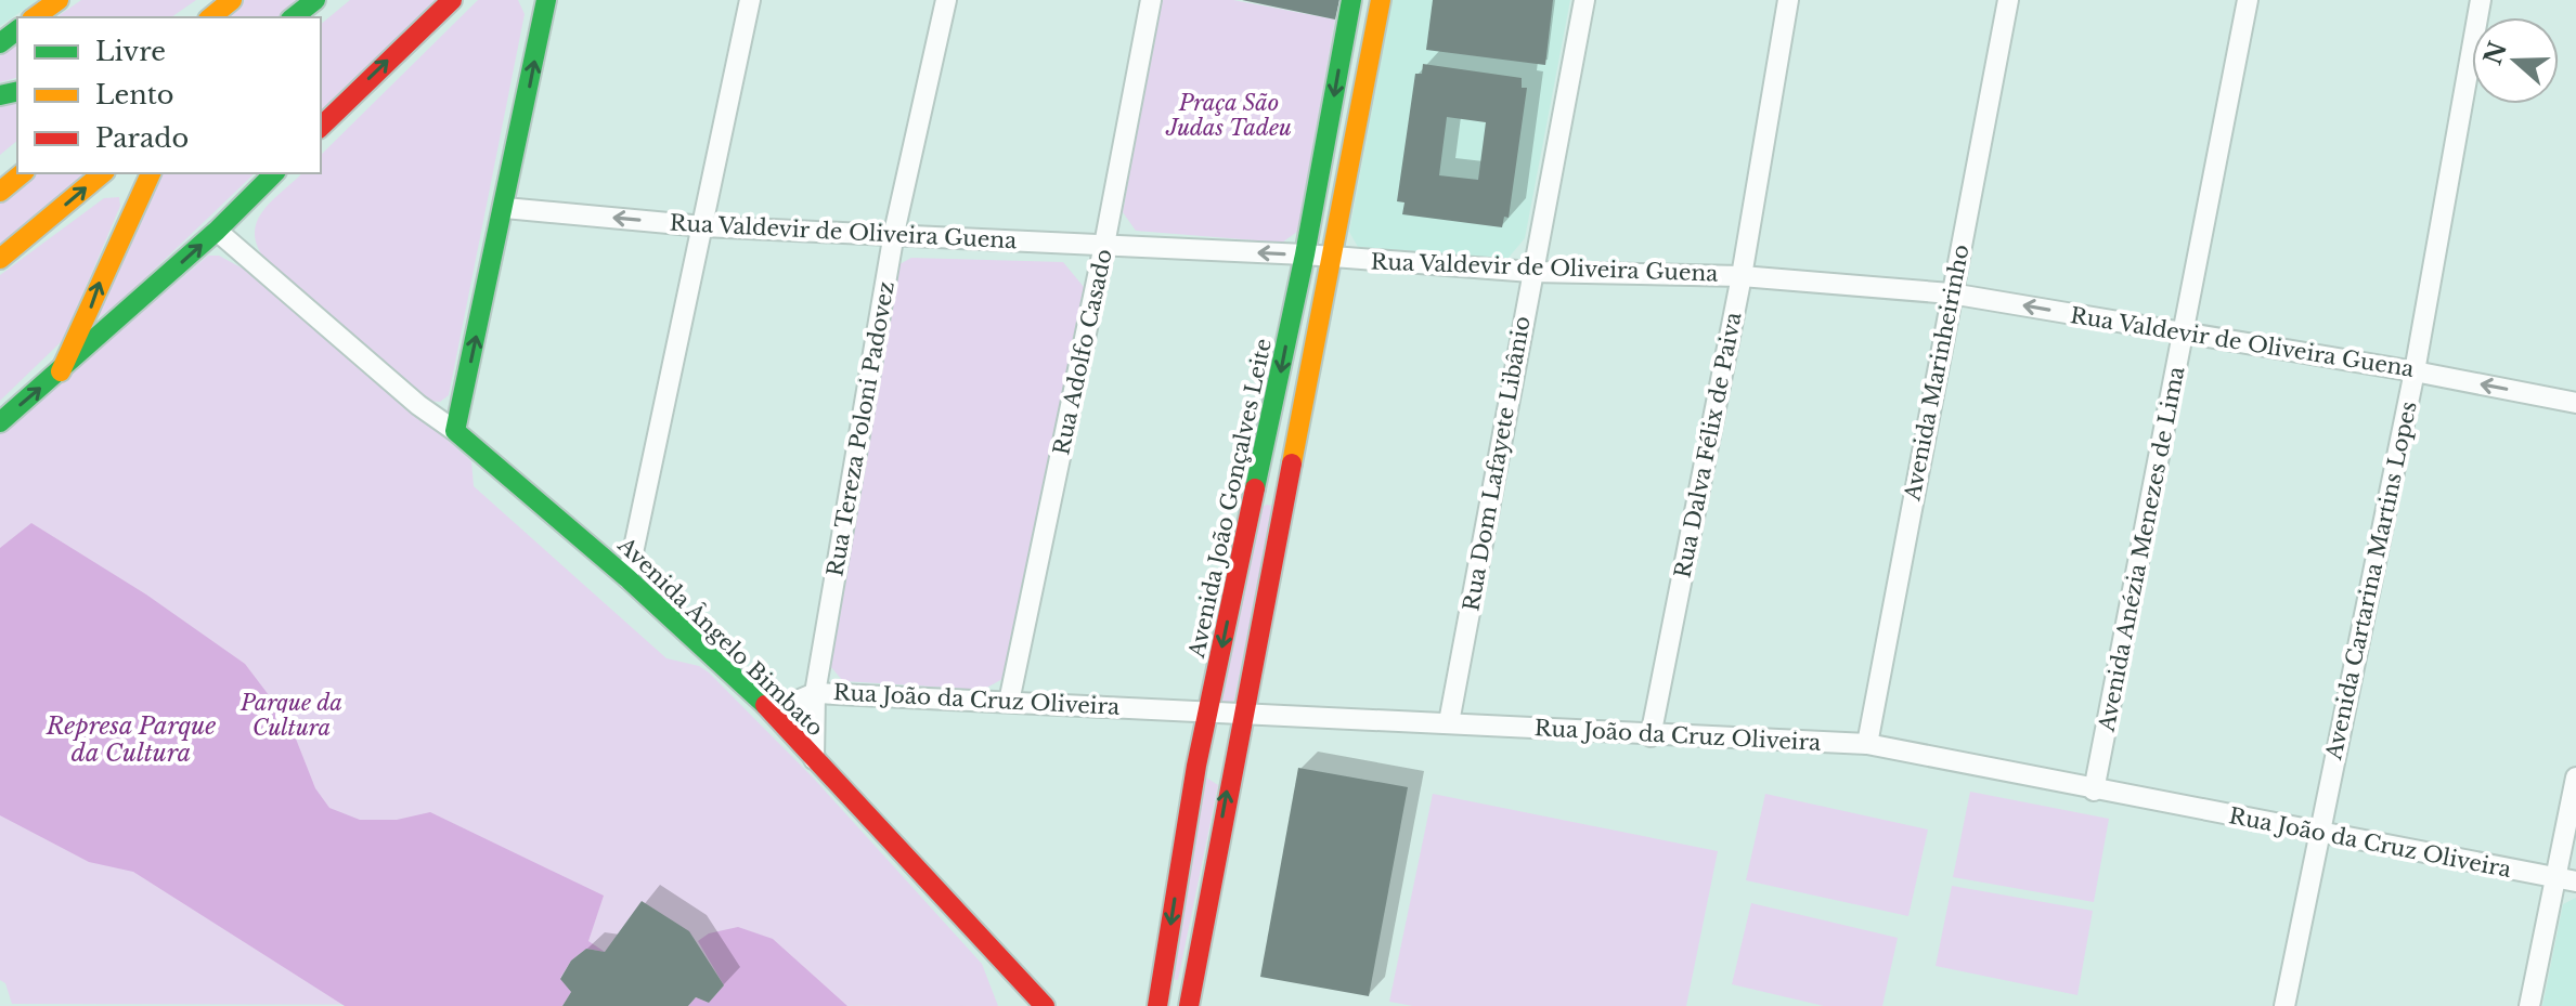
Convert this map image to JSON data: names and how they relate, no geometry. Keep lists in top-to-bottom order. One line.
{"streets":{"main road":["Avenida João Gonçalves Leite","Avenida Ângelo Bimbato"],"street":["Rua Valdevir de Oliveira Guena","Rua Adolfo Casado","Avenida Marinheirinho","Rua Tereza Poloni Padovez","Rua Dalva Félix de Paiva","Rua Dom Lafayete Libânio","Avenida Anézia Menezes de Lima","Avenida Cartarina Martins Lopes","Rua João da Cruz Oliveira"]},"crossings":[["Rua Valdevir de Oliveira Guena","Rua Adolfo Casado"],["Rua Valdevir de Oliveira Guena","Avenida Marinheirinho"],["Rua Valdevir de Oliveira Guena","Rua Tereza Poloni Padovez"],["Rua Valdevir de Oliveira Guena","Rua Dalva Félix de Paiva"],["Rua Valdevir de Oliveira Guena","Rua Dom Lafayete Libânio"],["Rua Valdevir de Oliveira Guena","Avenida João Gonçalves Leite"],["Rua Valdevir de Oliveira Guena","Avenida Anézia Menezes de Lima"],["Rua Valdevir de Oliveira Guena","Avenida Cartarina Martins Lopes"],["Rua Adolfo Casado","Rua João da Cruz Oliveira"],["Avenida Marinheirinho","Rua João da Cruz Oliveira"],["Rua Tereza Poloni Padovez","Avenida Ângelo Bimbato"],["Rua Tereza Poloni Padovez","Rua João da Cruz Oliveira"],["Rua Dalva Félix de Paiva","Rua João da Cruz Oliveira"],["Rua Dom Lafayete Libânio","Rua João da Cruz Oliveira"],["Avenida João Gonçalves Leite","Rua João da Cruz Oliveira"],["Avenida Anézia Menezes de Lima","Rua João da Cruz Oliveira"],["Avenida Cartarina Martins Lopes","Rua João da Cruz Oliveira"],["Avenida Ângelo Bimbato","Rua João da Cruz Oliveira"]],"one_way":["Rua Valdevir de Oliveira Guena"],"water":["Represa Parque da Cultura"],"parks":["Praça São Judas Tadeu","Parque da Cultura"],"legend":["Livre","Lento","Parado"],"north":"left"}
